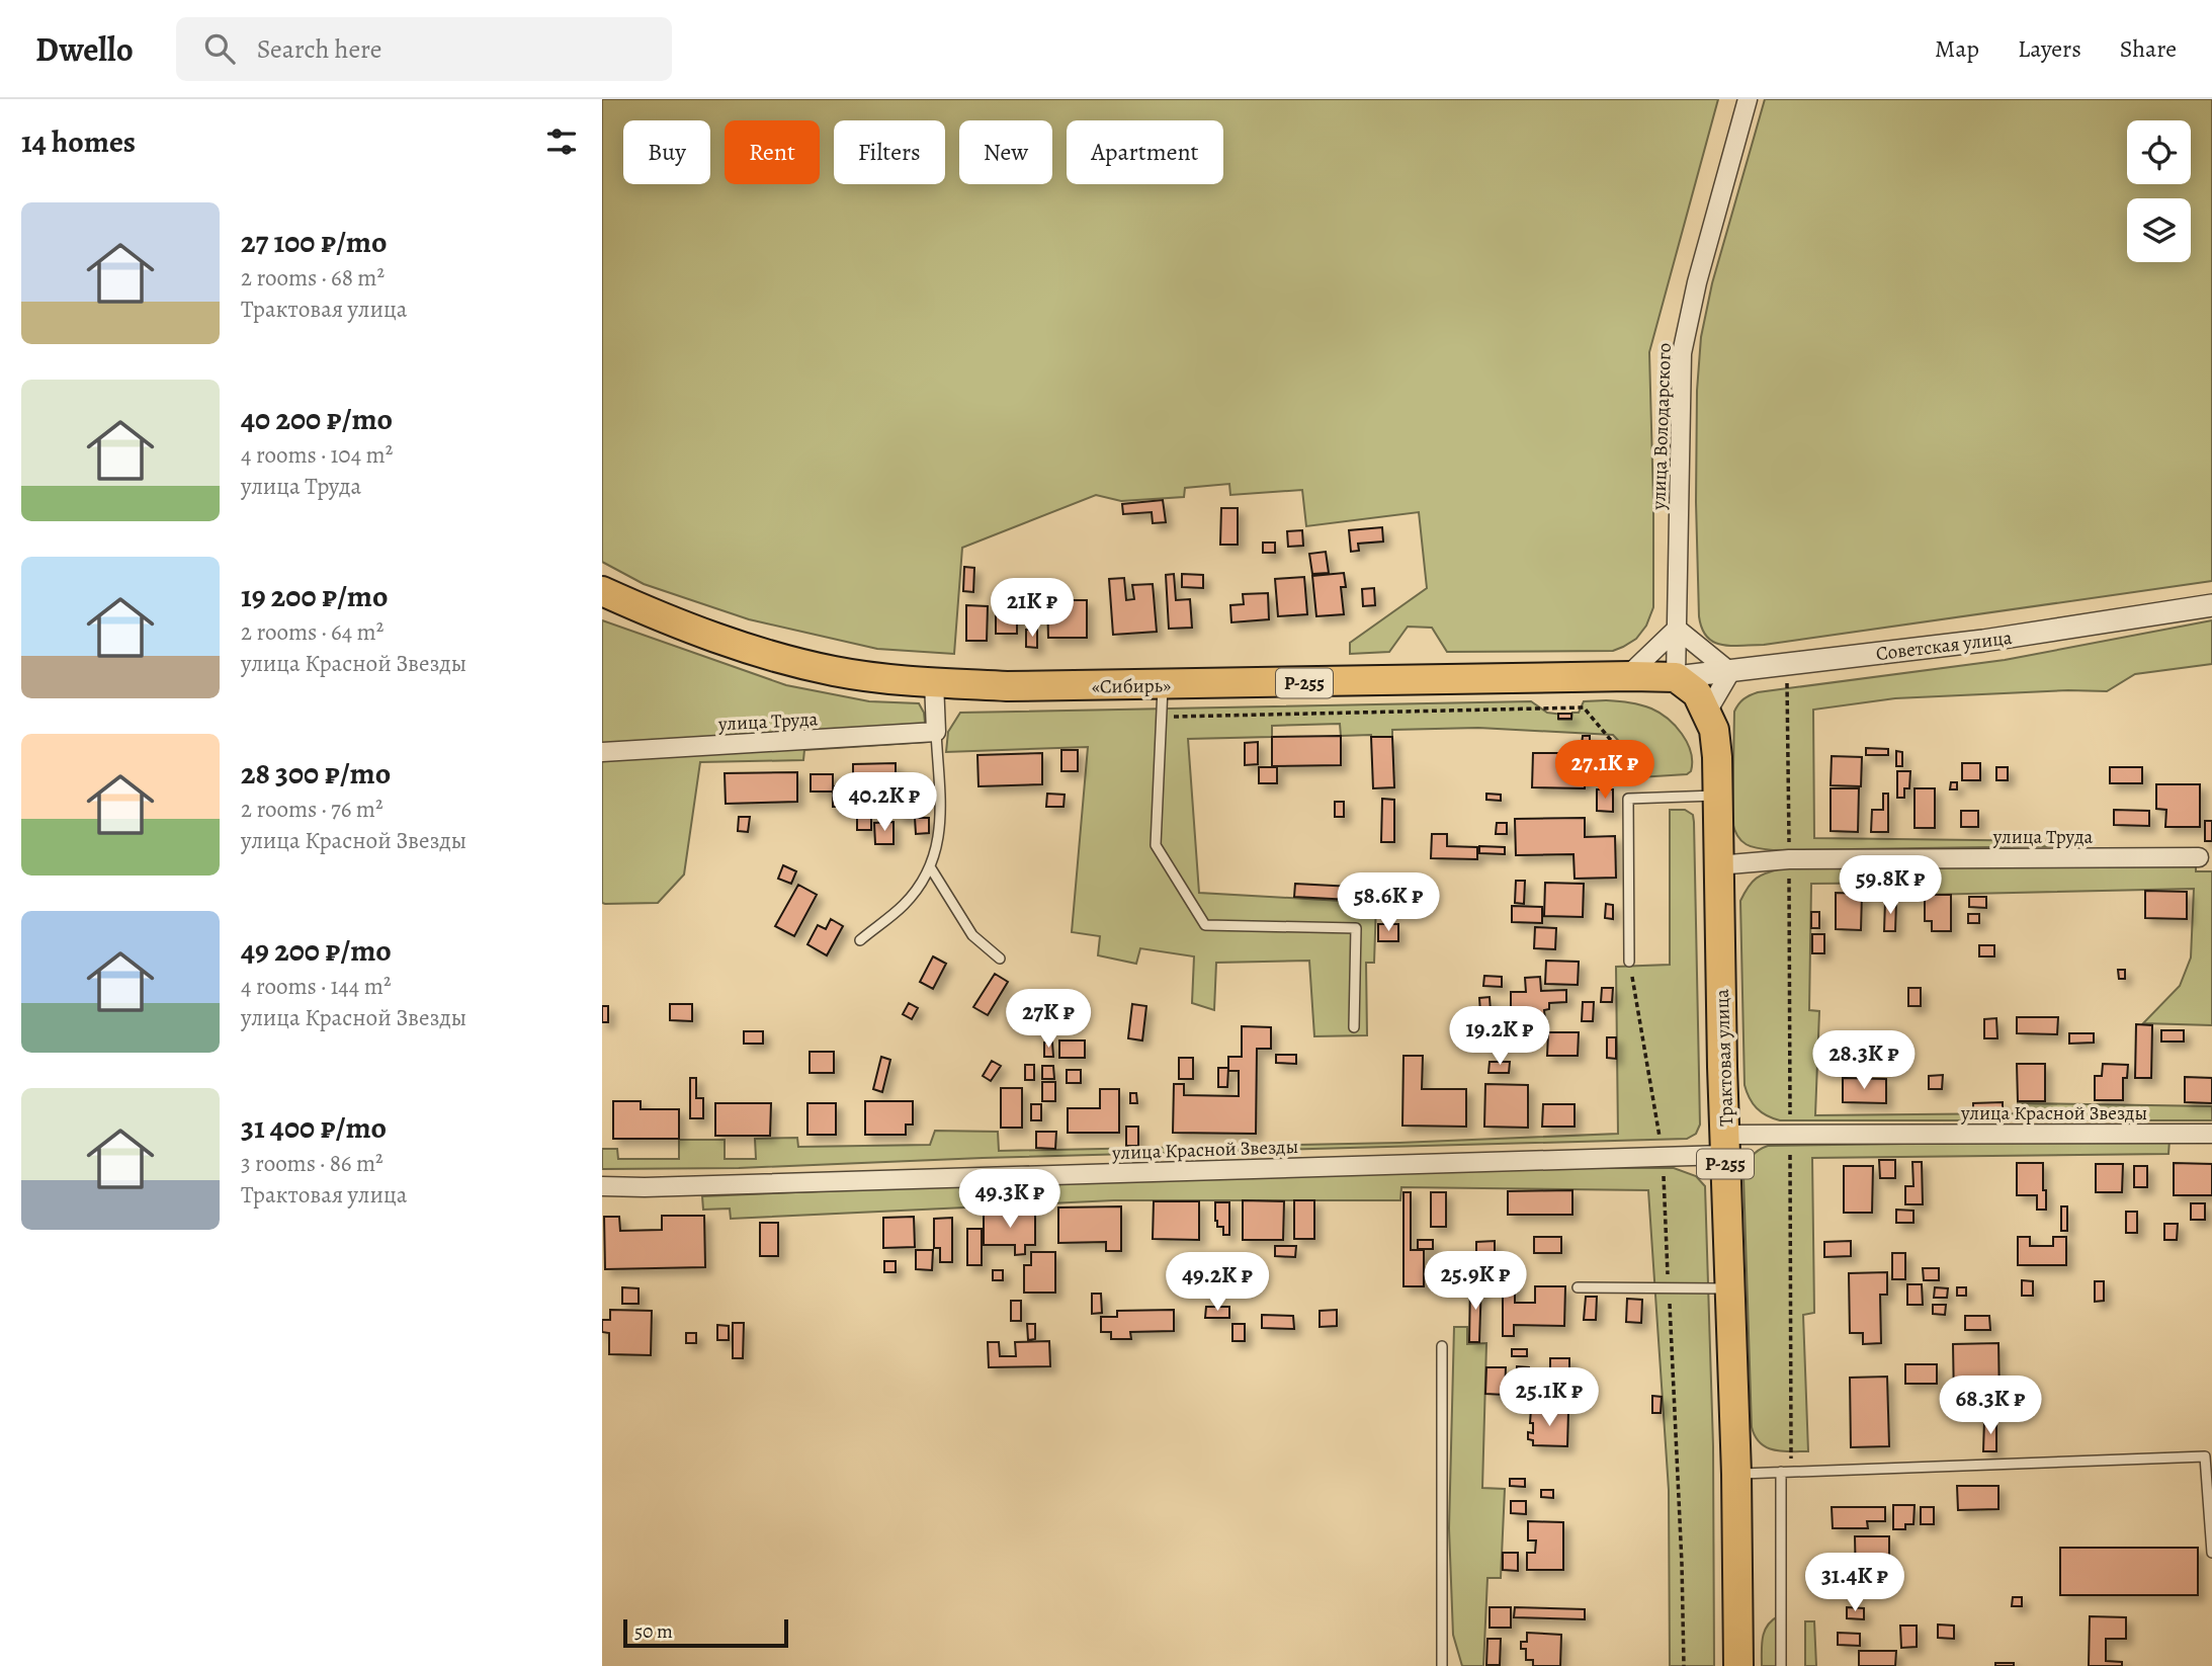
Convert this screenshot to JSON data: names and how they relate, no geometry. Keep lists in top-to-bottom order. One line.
{"streets":{"highway":["Р-255","«Сибирь»","Трактовая улица"],"street":["улица Володарского","Советская улица","улица Труда","улица Красной Звезды"]},"crossings":[["улица Володарского","Советская улица"],["улица Володарского","«Сибирь»"],["улица Володарского","Трактовая улица"],["Советская улица","«Сибирь»"],["Советская улица","Трактовая улица"],["«Сибирь»","Трактовая улица"],["улица Труда","Трактовая улица"],["Трактовая улица","улица Красной Звезды"]],"scale_bar":"50 m","page":{"header":"Dwello","search":"Search here","nav":["Map","Layers","Share"],"heading":"14 homes","chip":["Buy","Rent","Filters","New","Apartment"],"list":[{"name":"27 100 ₽/mo","note":"2 rooms · 68 m² · Трактовая улица"},{"name":"40 200 ₽/mo","note":"4 rooms · 104 m² · улица Труда"},{"name":"19 200 ₽/mo","note":"2 rooms · 64 m² · улица Красной Звезды"},{"name":"28 300 ₽/mo","note":"2 rooms · 76 m² · улица Красной Звезды"},{"name":"49 200 ₽/mo","note":"4 rooms · 144 m² · улица Красной Звезды"},{"name":"31 400 ₽/mo","note":"3 rooms · 86 m² · Трактовая улица"}],"price":["21K ₽","27.1K ₽","40.2K ₽","59.8K ₽","58.6K ₽","27K ₽","19.2K ₽","28.3K ₽","49.3K ₽","25.9K ₽","49.2K ₽","25.1K ₽","68.3K ₽","31.4K ₽"],"scale":"50 m"}}
